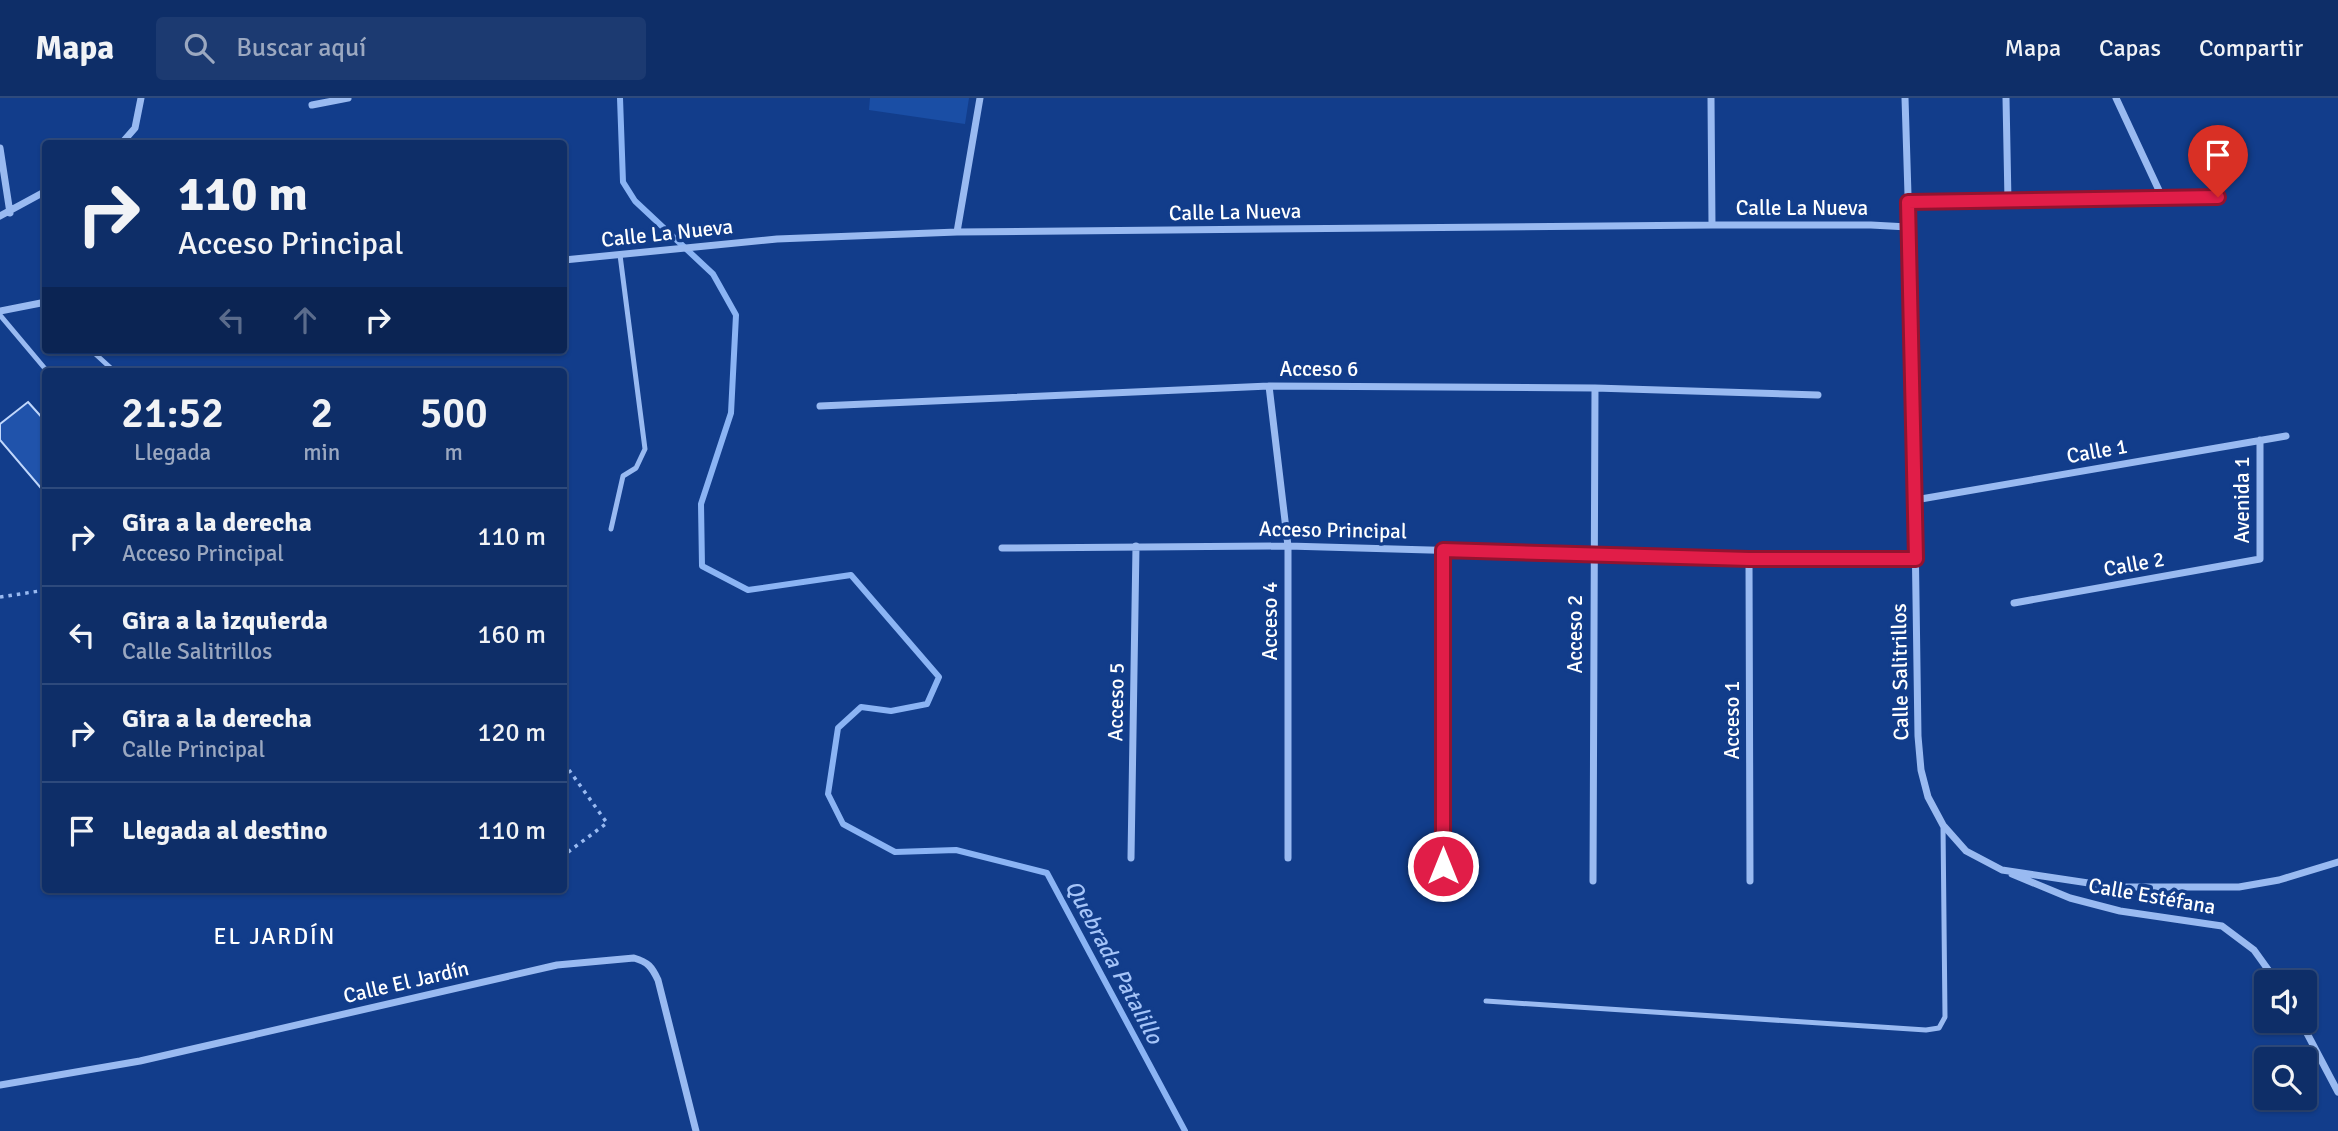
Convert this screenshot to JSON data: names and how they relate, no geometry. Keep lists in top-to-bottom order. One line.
{"streets":{"street":["Calle La Nueva","Acceso 6","Calle 1","Avenida 1","Acceso Principal","Calle 2","Acceso 4","Acceso 2","Calle Salitrillos","Acceso 5","Acceso 1","Calle Estéfana","Calle El Jardín"]},"crossings":[["Calle La Nueva","Calle Salitrillos"],["Acceso 6","Acceso 4"],["Acceso 6","Acceso 2"],["Calle 1","Avenida 1"],["Calle 1","Calle Salitrillos"],["Avenida 1","Calle 2"],["Acceso Principal","Acceso 4"],["Acceso Principal","Acceso 2"],["Acceso Principal","Calle Salitrillos"],["Acceso Principal","Acceso 5"],["Acceso Principal","Acceso 1"],["Calle Salitrillos","Calle Estéfana"]],"districts":["EL JARDÍN"],"water":["Quebrada Patalillo"],"page":{"header":"Mapa","search":"Buscar aquí","nav":["Mapa","Capas","Compartir"],"turn":["110 m","Acceso Principal"],"eta":["21:52","Llegada","2","min","500","m"],"list":[{"name":"Gira a la derecha","note":"Acceso Principal","value":"110 m"},{"name":"Gira a la izquierda","note":"Calle Salitrillos","value":"160 m"},{"name":"Gira a la derecha","note":"Calle Principal","value":"120 m"},{"name":"Llegada al destino","value":"110 m"}]}}
